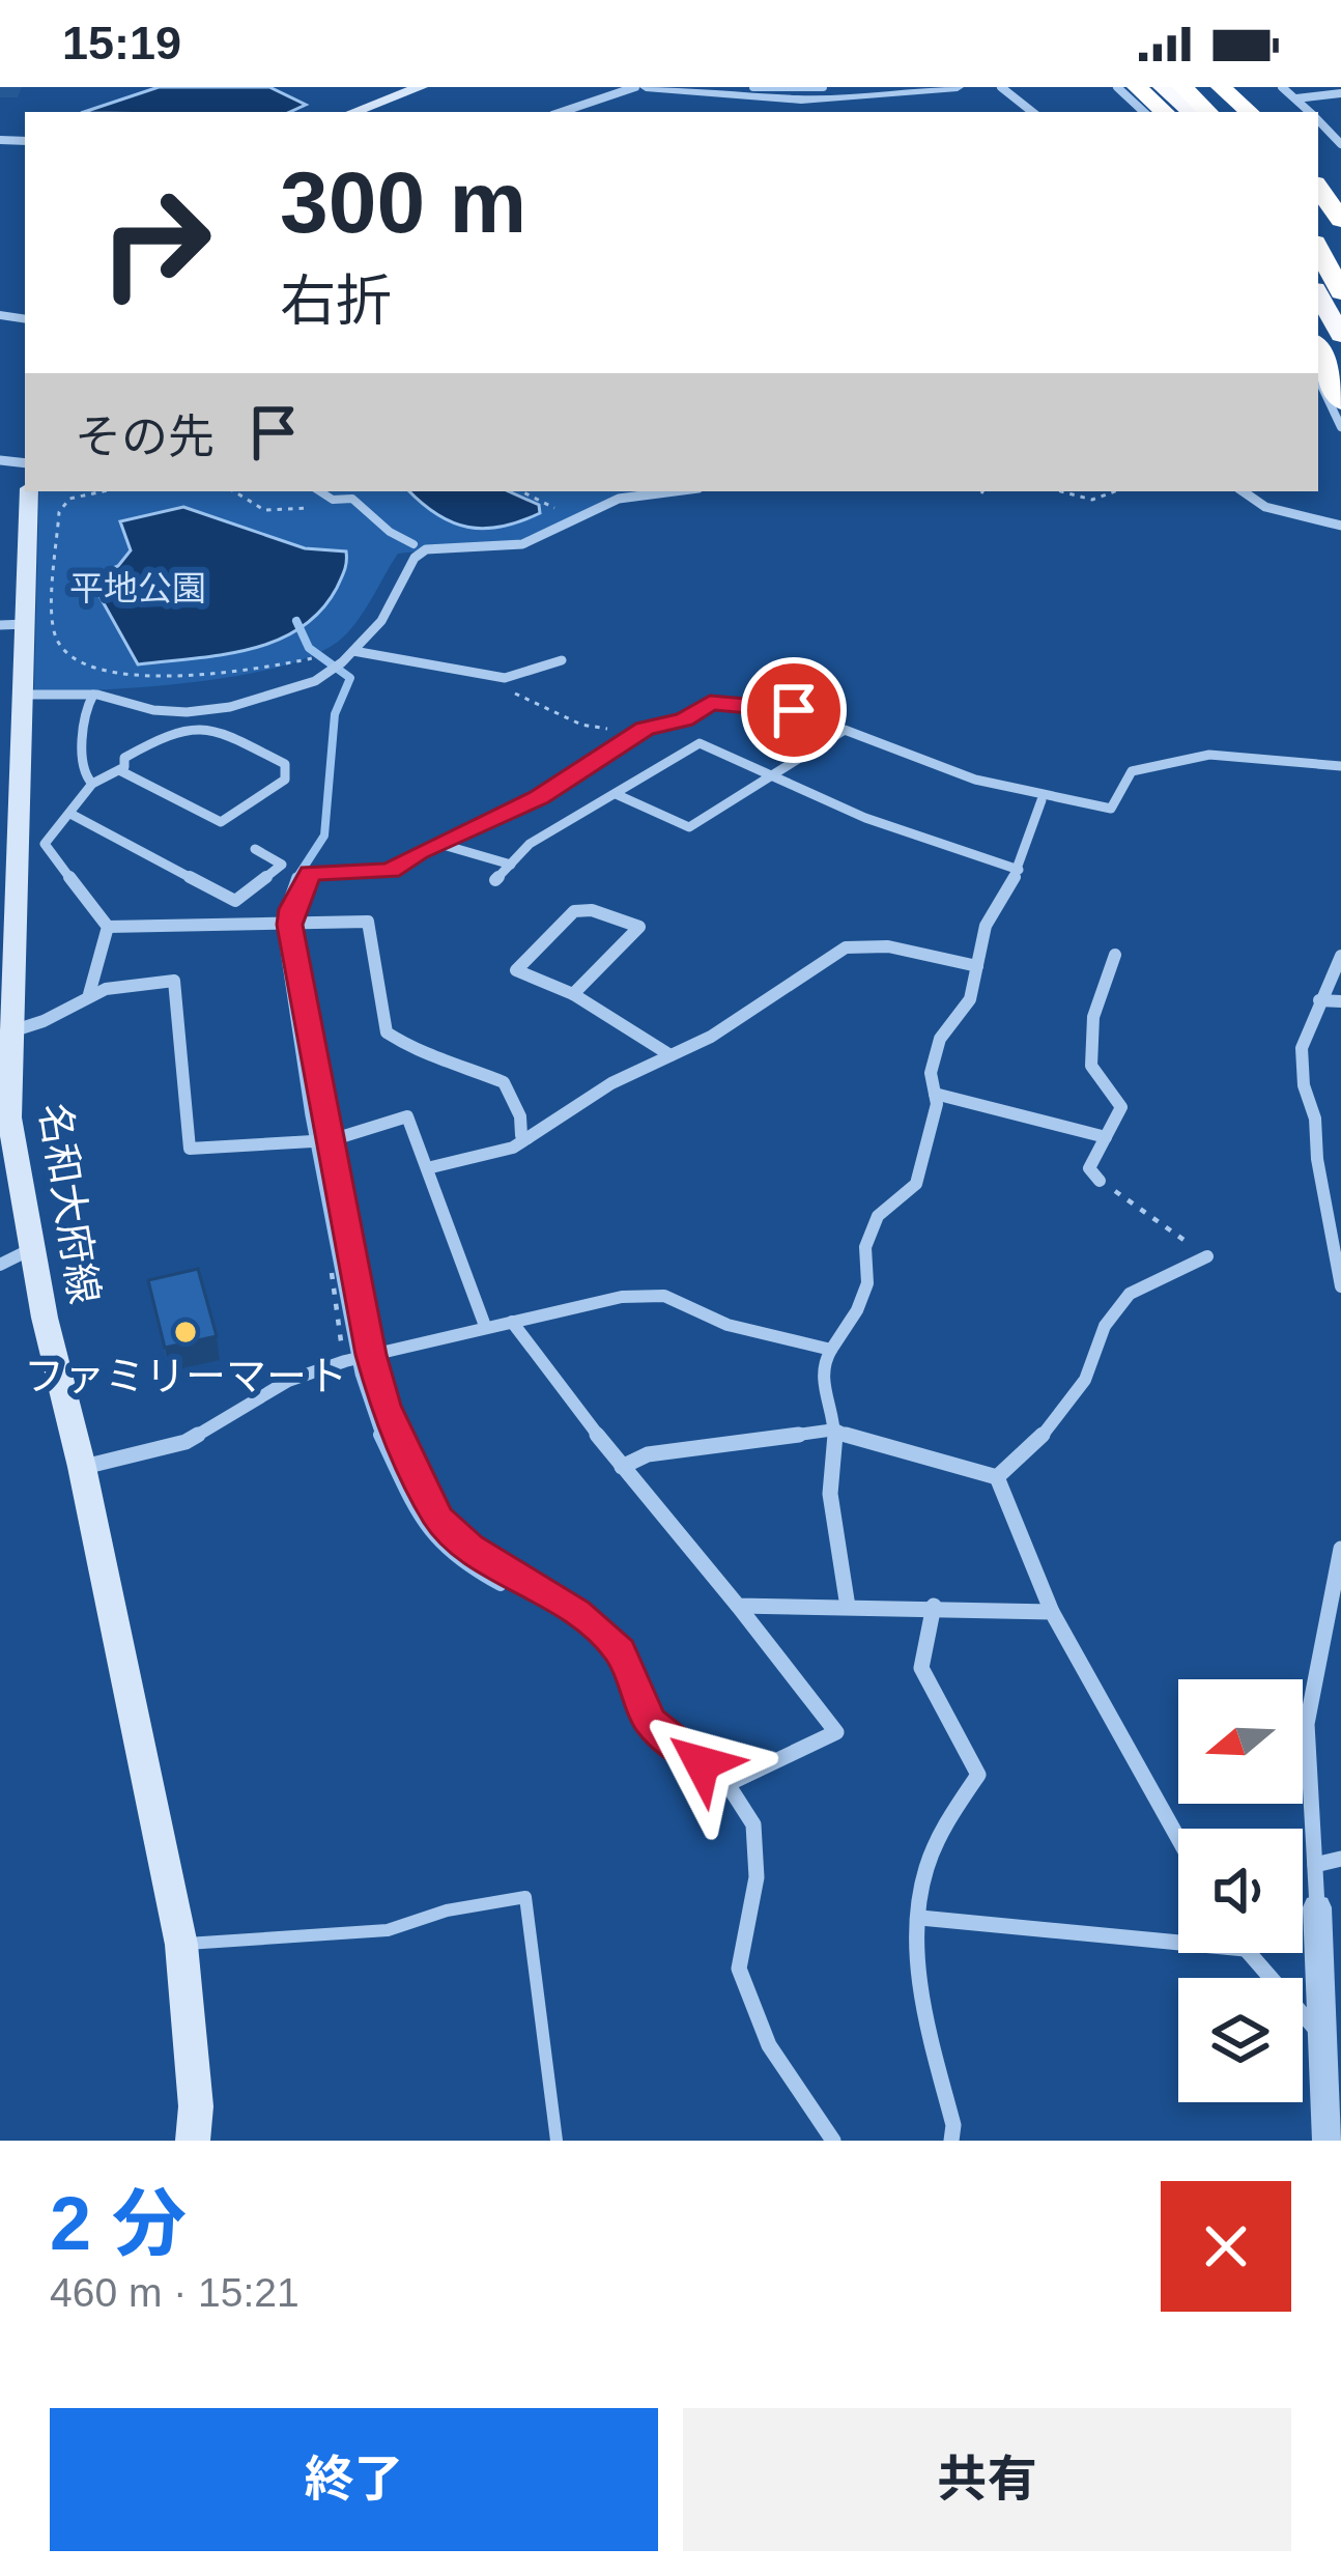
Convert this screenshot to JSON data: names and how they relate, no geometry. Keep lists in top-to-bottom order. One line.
{"streets":{"main road":["名和大府線"]},"parks":["平地公園"],"places":["ファミリーマート"],"north":"left","page":{"status":"15:19","turn":["300 m","右折"],"then":"その先","heading":["2 分","460 m · 15:21"],"buttons":["終了","共有"]}}
